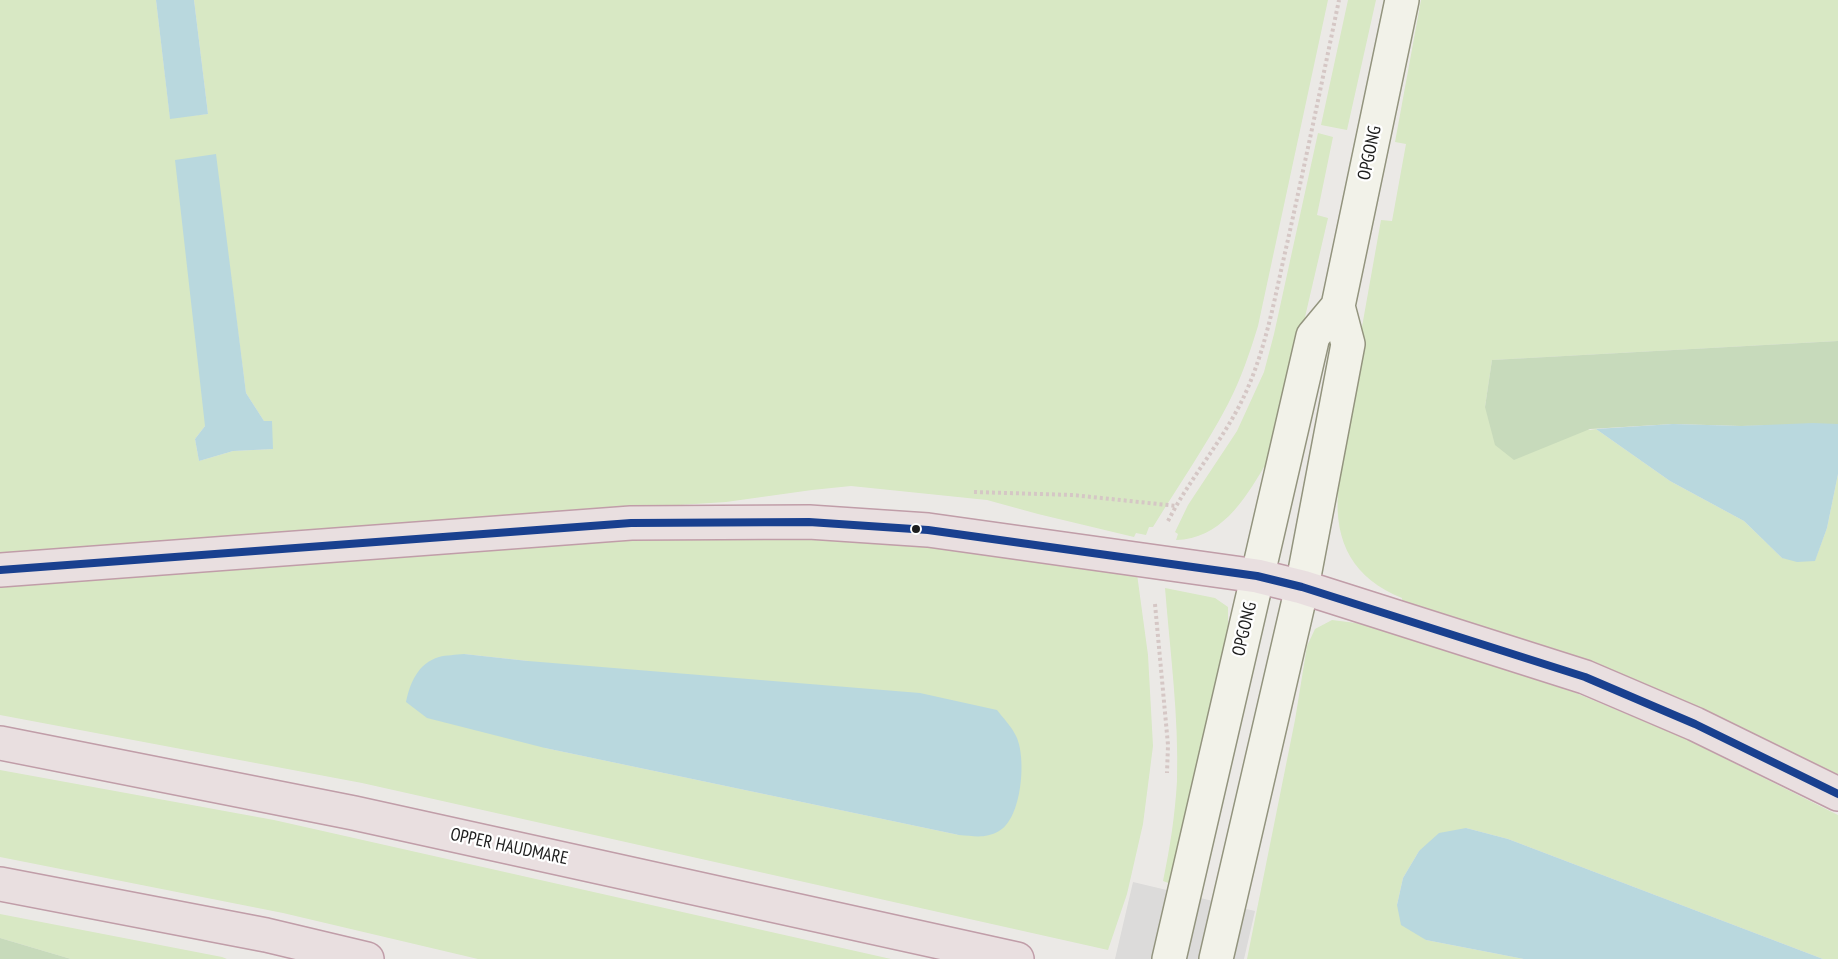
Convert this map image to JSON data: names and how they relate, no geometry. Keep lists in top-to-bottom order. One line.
{"streets":{"highway":["OPPER HAUDMARE"],"main road":["OPGONG"]}}
